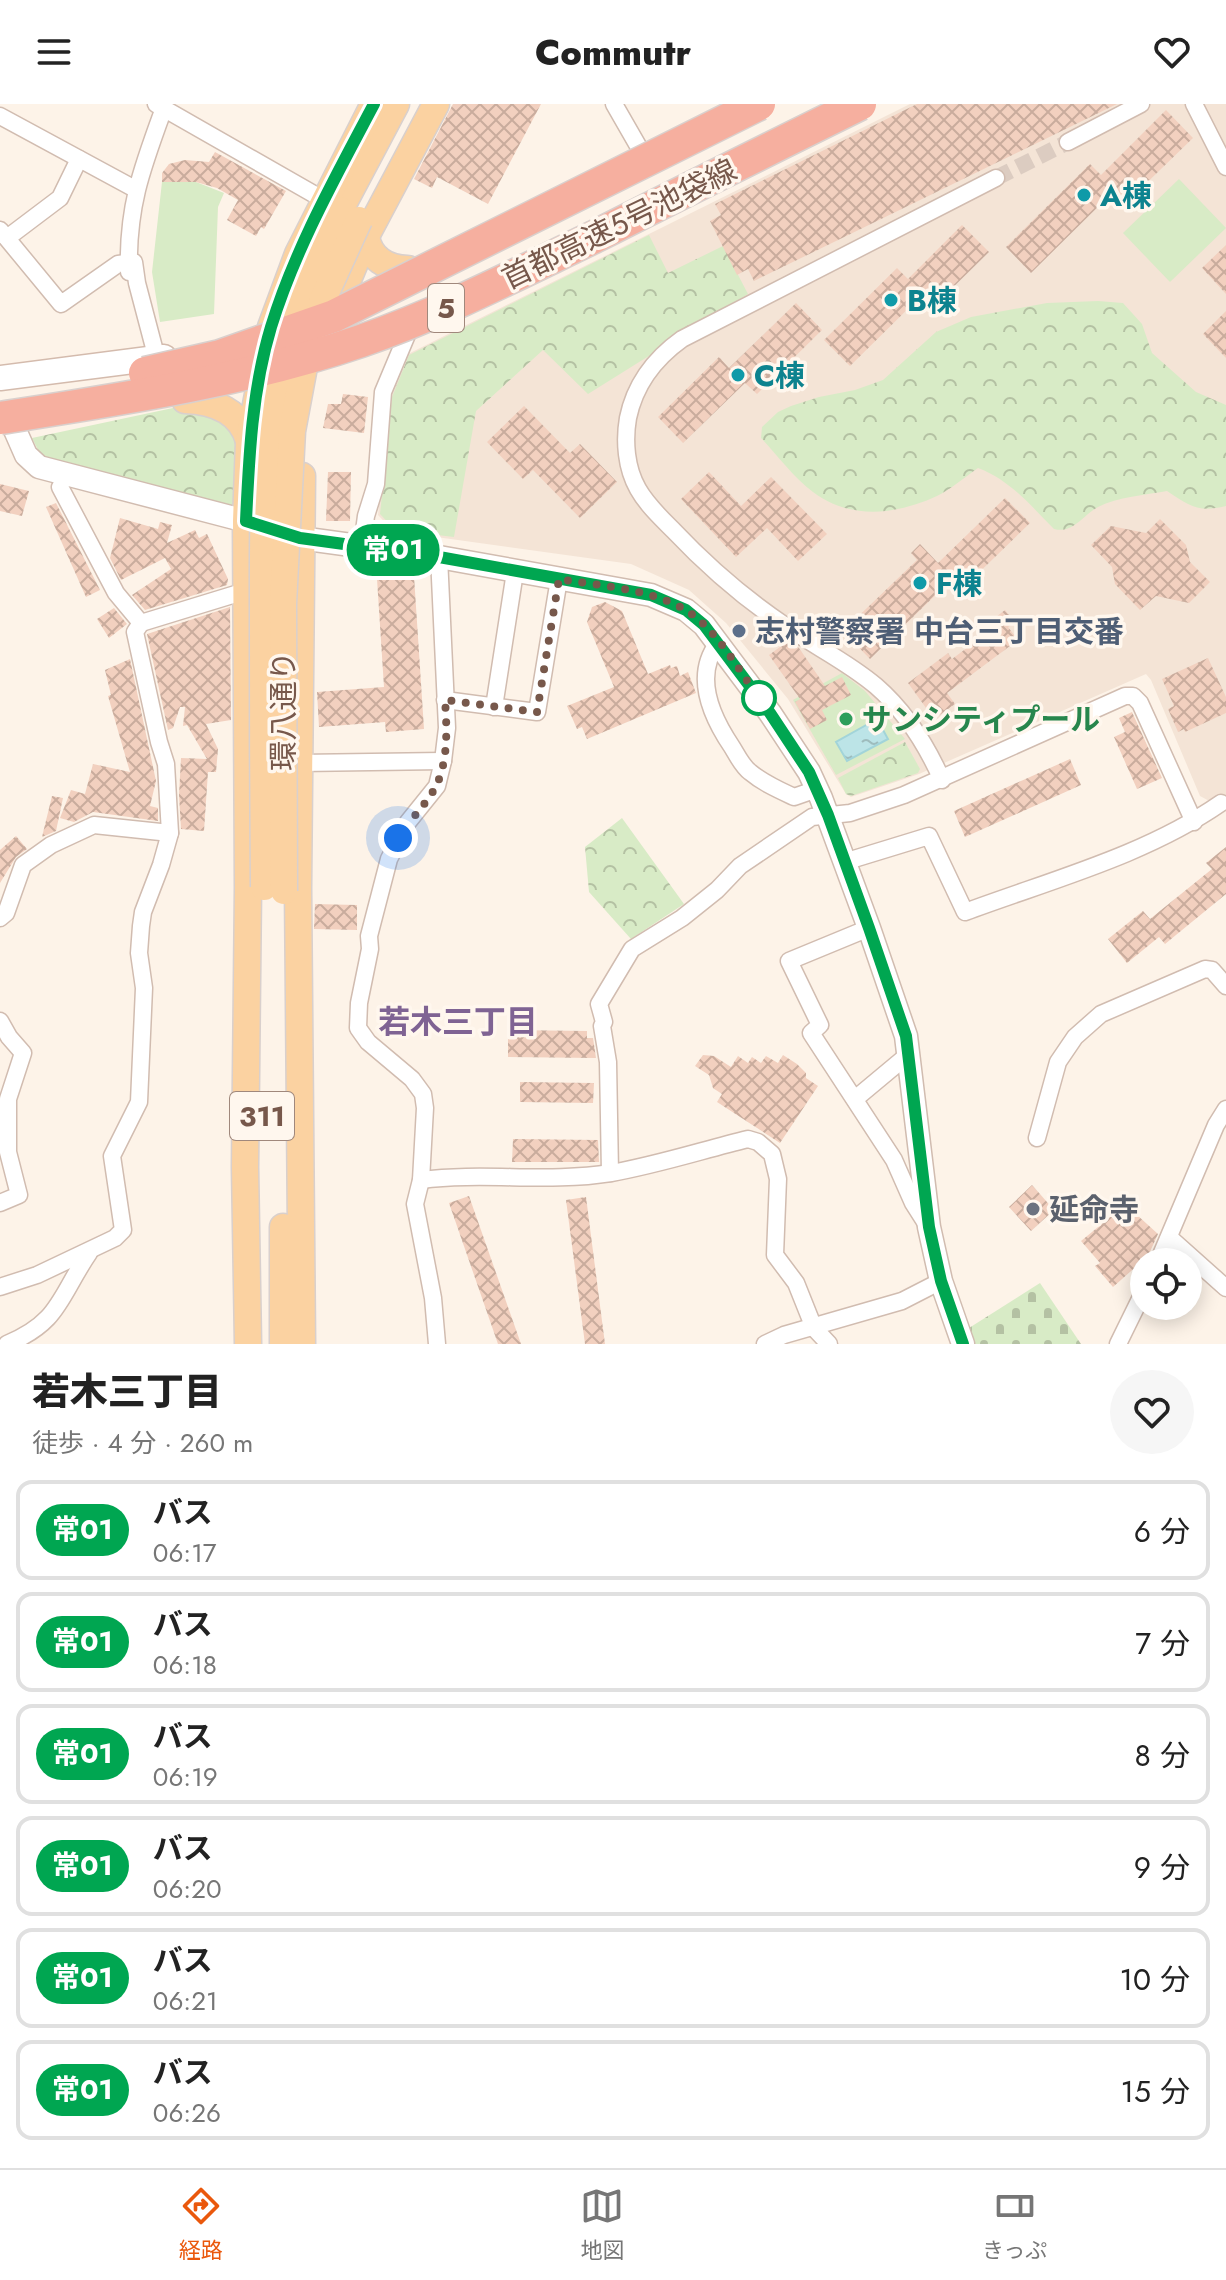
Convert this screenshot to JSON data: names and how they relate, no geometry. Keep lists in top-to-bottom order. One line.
{"streets":{"highway":["首都高速5号池袋線","5"],"main road":["環八通り","311"]},"districts":["若木三丁目"],"places":["A棟","B棟","C棟","F棟","志村警察署 中台三丁目交番","サンシティプール","延命寺"],"lines":["bus line 常01"],"page":{"header":"Commutr","on_map":"常01","heading":["若木三丁目","徒歩 · 4 分 · 260 m"],"list":[{"mark":"常01","name":"バス","note":"06:17","value":"6 分"},{"mark":"常01","name":"バス","note":"06:18","value":"7 分"},{"mark":"常01","name":"バス","note":"06:19","value":"8 分"},{"mark":"常01","name":"バス","note":"06:20","value":"9 分"},{"mark":"常01","name":"バス","note":"06:21","value":"10 分"},{"mark":"常01","name":"バス","note":"06:26","value":"15 分"}],"tabs":["経路","地図","きっぷ"]}}
